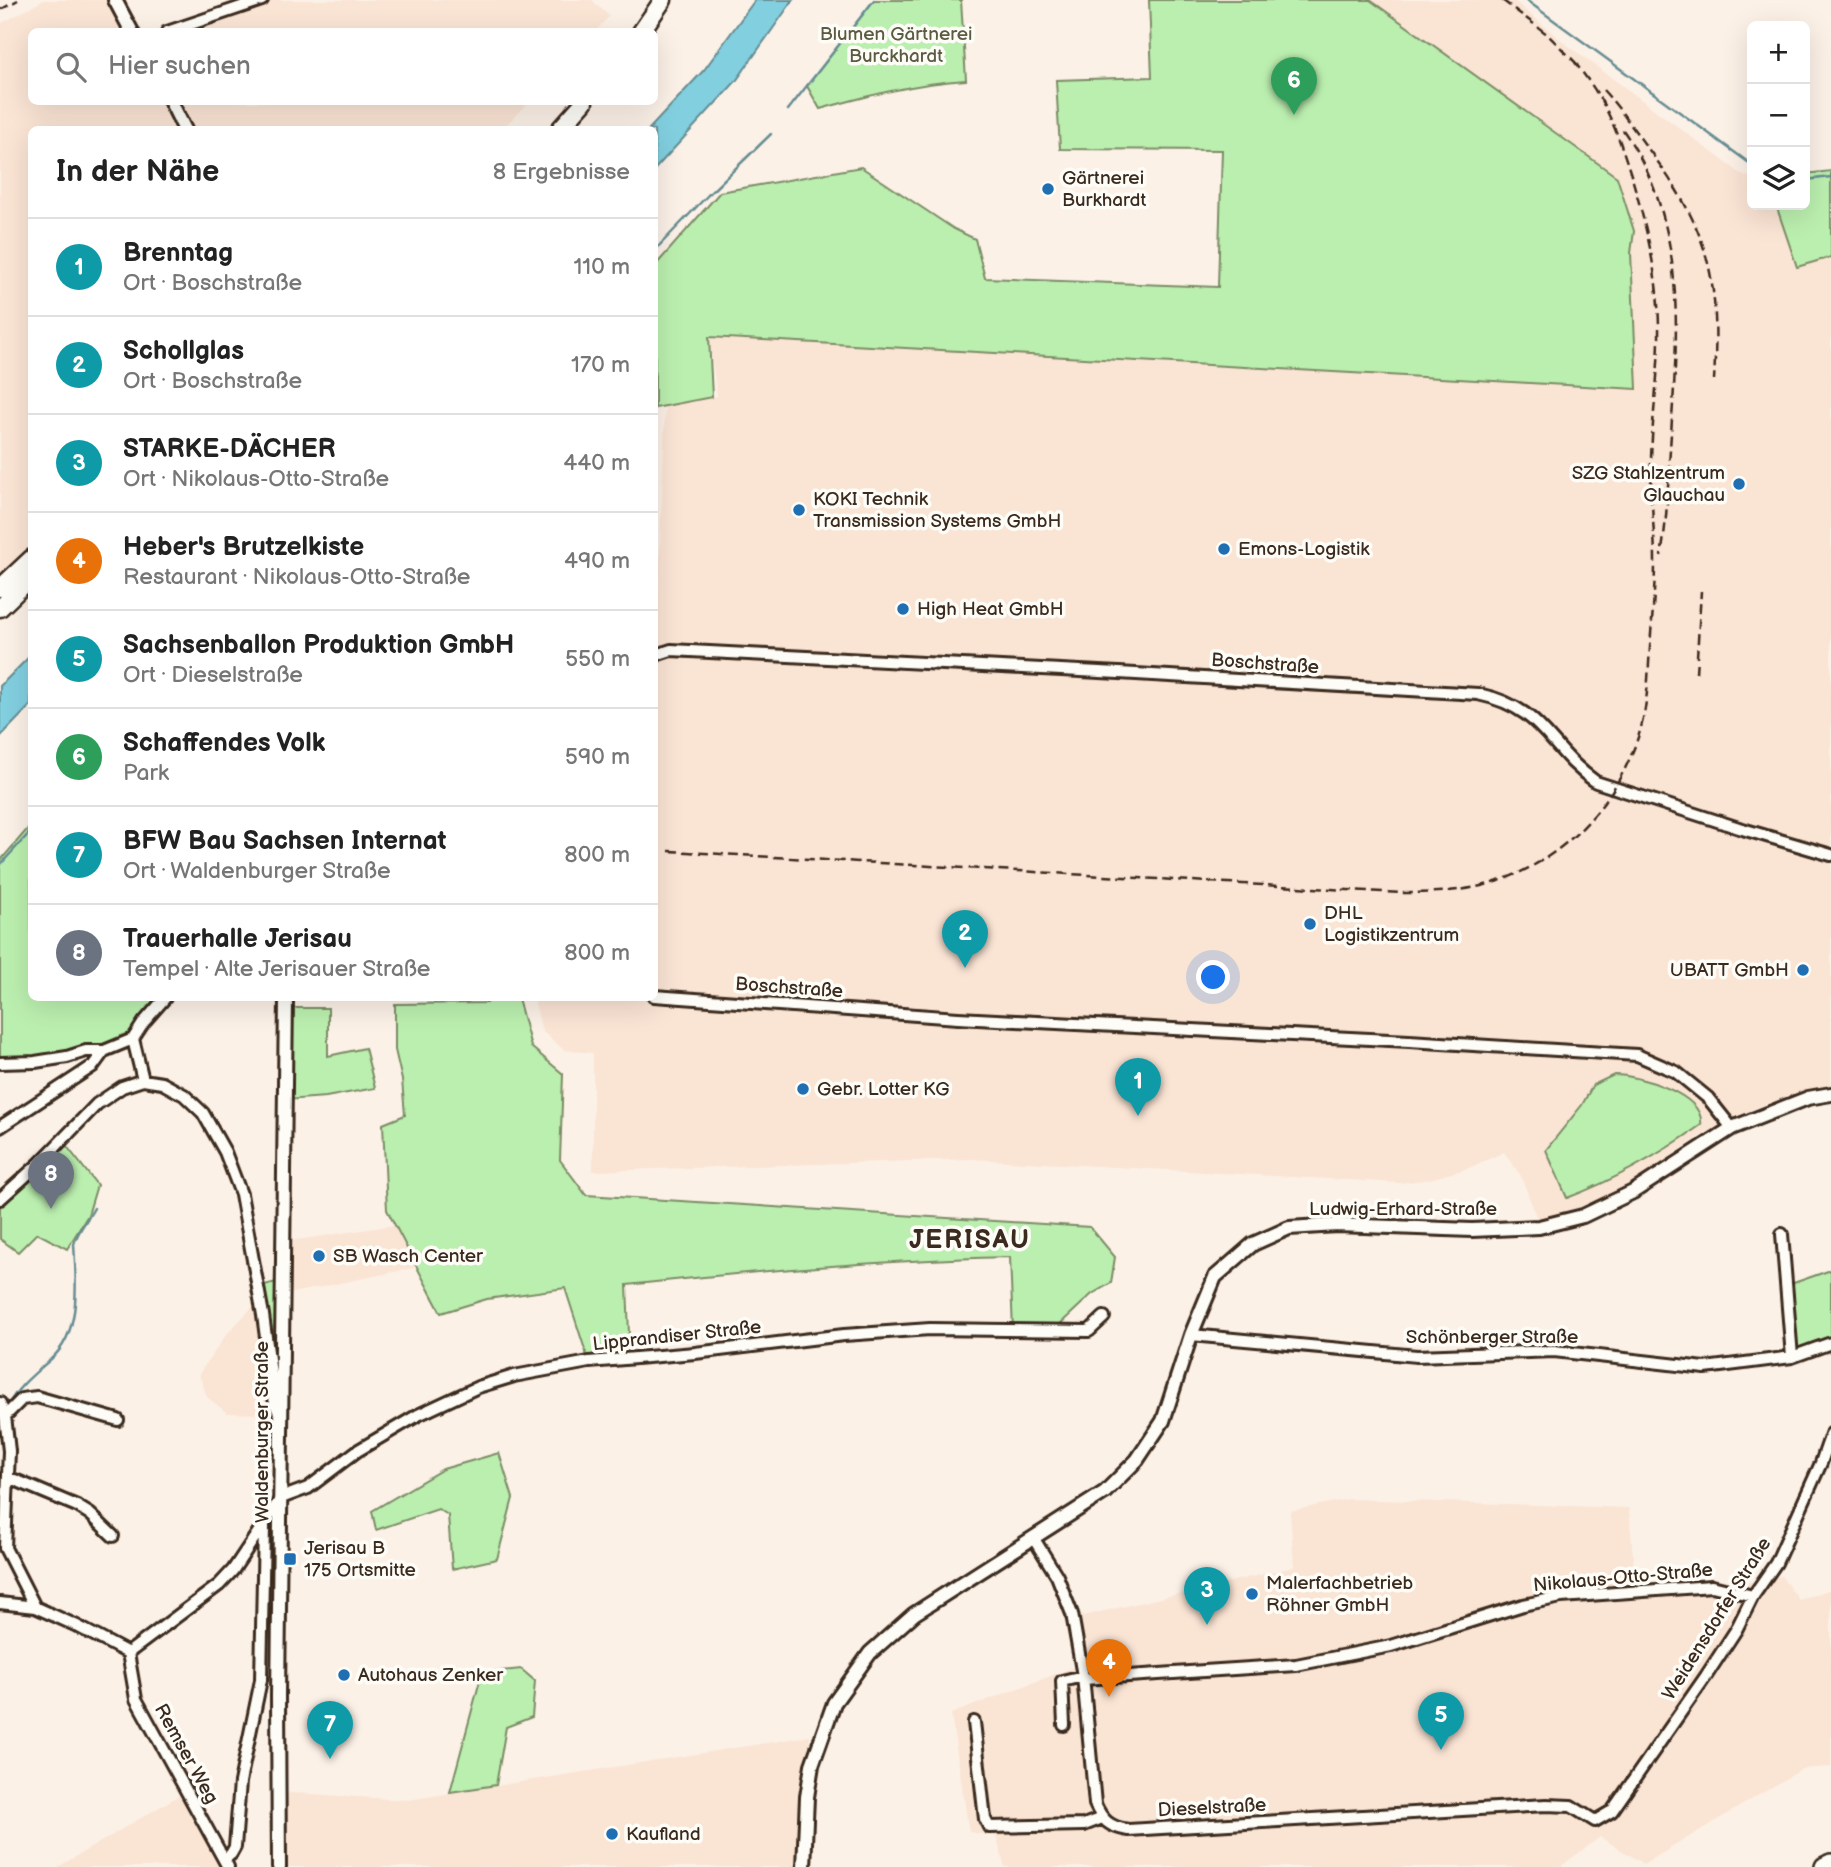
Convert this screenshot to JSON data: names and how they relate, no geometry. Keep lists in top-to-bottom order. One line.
{"streets":{"street":["Boschstraße","Ludwig-Erhard-Straße","Lipprandiser Straße","Schönberger Straße","Waldenburger Straße","Nikolaus-Otto-Straße","Weidensdorfer Straße","Remser Weg","Dieselstraße"]},"crossings":[["Boschstraße","Ludwig-Erhard-Straße"],["Ludwig-Erhard-Straße","Schönberger Straße"],["Lipprandiser Straße","Waldenburger Straße"],["Nikolaus-Otto-Straße","Weidensdorfer Straße"],["Weidensdorfer Straße","Dieselstraße"]],"districts":["JERISAU"],"parks":["Blumen Gärtnerei Burckhardt"],"places":{"other":["Gärtnerei Burkhardt","SZG Stahlzentrum Glauchau","KOKI Technik Transmission Systems GmbH","Emons-Logistik","High Heat GmbH","DHL Logistikzentrum","UBATT GmbH","Gebr. Lotter KG","SB Wasch Center","Malerfachbetrieb Röhner GmbH","Autohaus Zenker","Kaufland"],"transit":["Jerisau B 175 Ortsmitte"]},"page":{"map_buttons":["+","−"],"search":"Hier suchen","pins":["6","2","1","8","3","4","5","7"],"heading":["In der Nähe","8 Ergebnisse"],"list":[{"mark":"1","name":"Brenntag","note":"Ort · Boschstraße","value":"110 m"},{"mark":"2","name":"Schollglas","note":"Ort · Boschstraße","value":"170 m"},{"mark":"3","name":"STARKE-DÄCHER","note":"Ort · Nikolaus-Otto-Straße","value":"440 m"},{"mark":"4","name":"Heber's Brutzelkiste","note":"Restaurant · Nikolaus-Otto-Straße","value":"490 m"},{"mark":"5","name":"Sachsenballon Produktion GmbH","note":"Ort · Dieselstraße","value":"550 m"},{"mark":"6","name":"Schaffendes Volk","note":"Park","value":"590 m"},{"mark":"7","name":"BFW Bau Sachsen Internat","note":"Ort · Waldenburger Straße","value":"800 m"},{"mark":"8","name":"Trauerhalle Jerisau","note":"Tempel · Alte Jerisauer Straße","value":"800 m"}]}}
